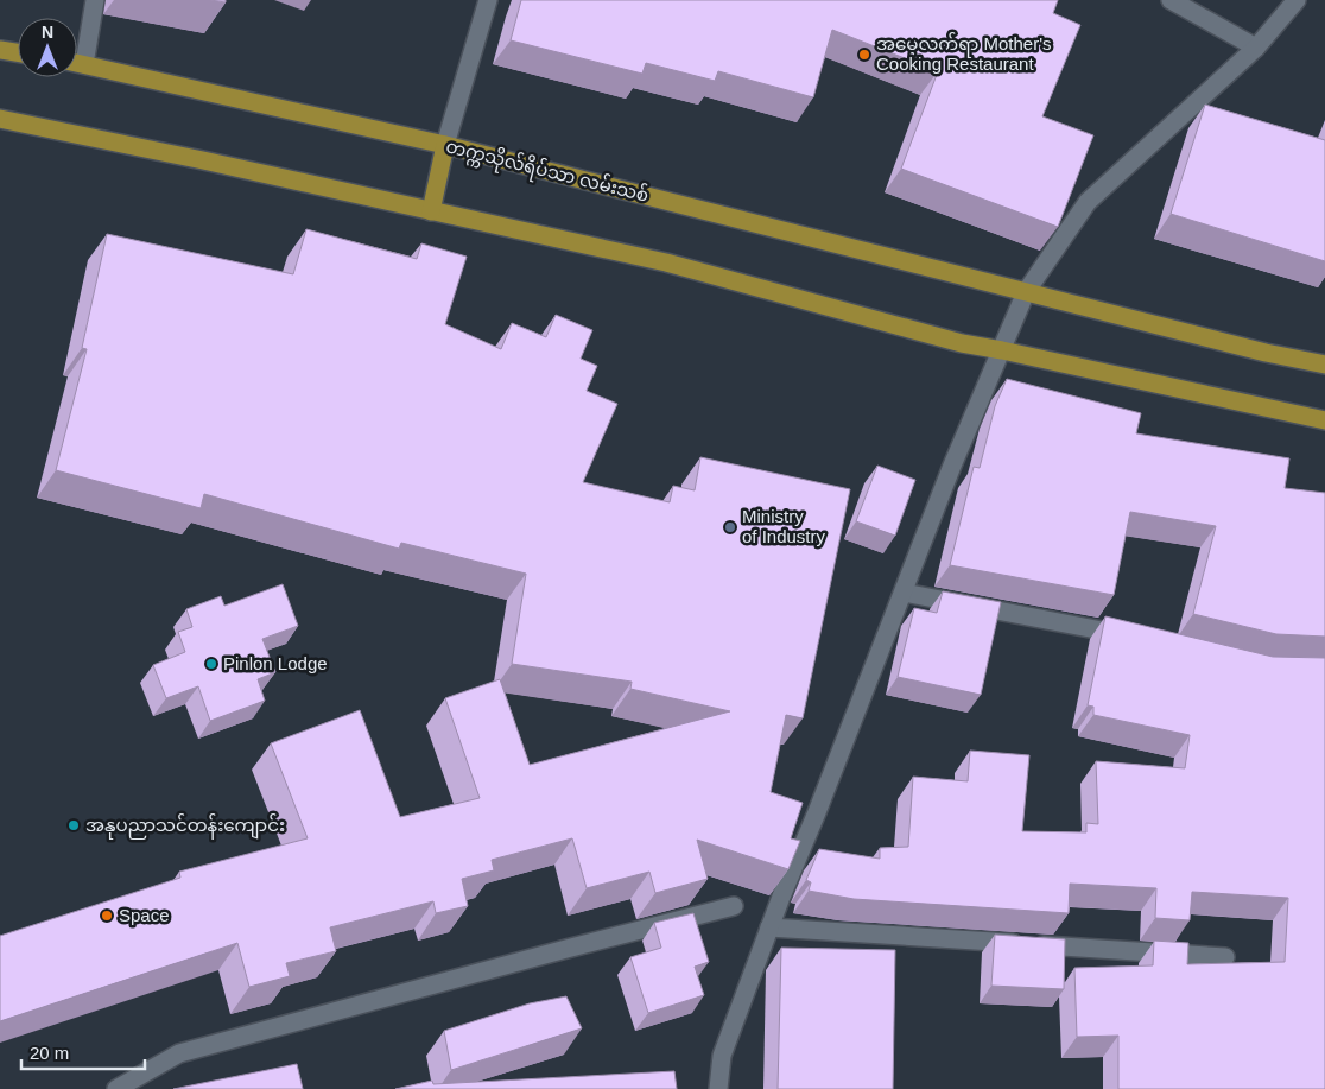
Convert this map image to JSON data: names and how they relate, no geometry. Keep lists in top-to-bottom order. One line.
{"streets":{"main road":["တက္ကသိုလ်ရိပ်သာ လမ်းသစ်"]},"places":["အမေ့လက်ရာ Mother's Cooking Restaurant","Ministry of Industry","Pinlon Lodge","အနုပညာသင်တန်းကျောင်း","Space"],"scale_bar":"20 m","north":"top"}
